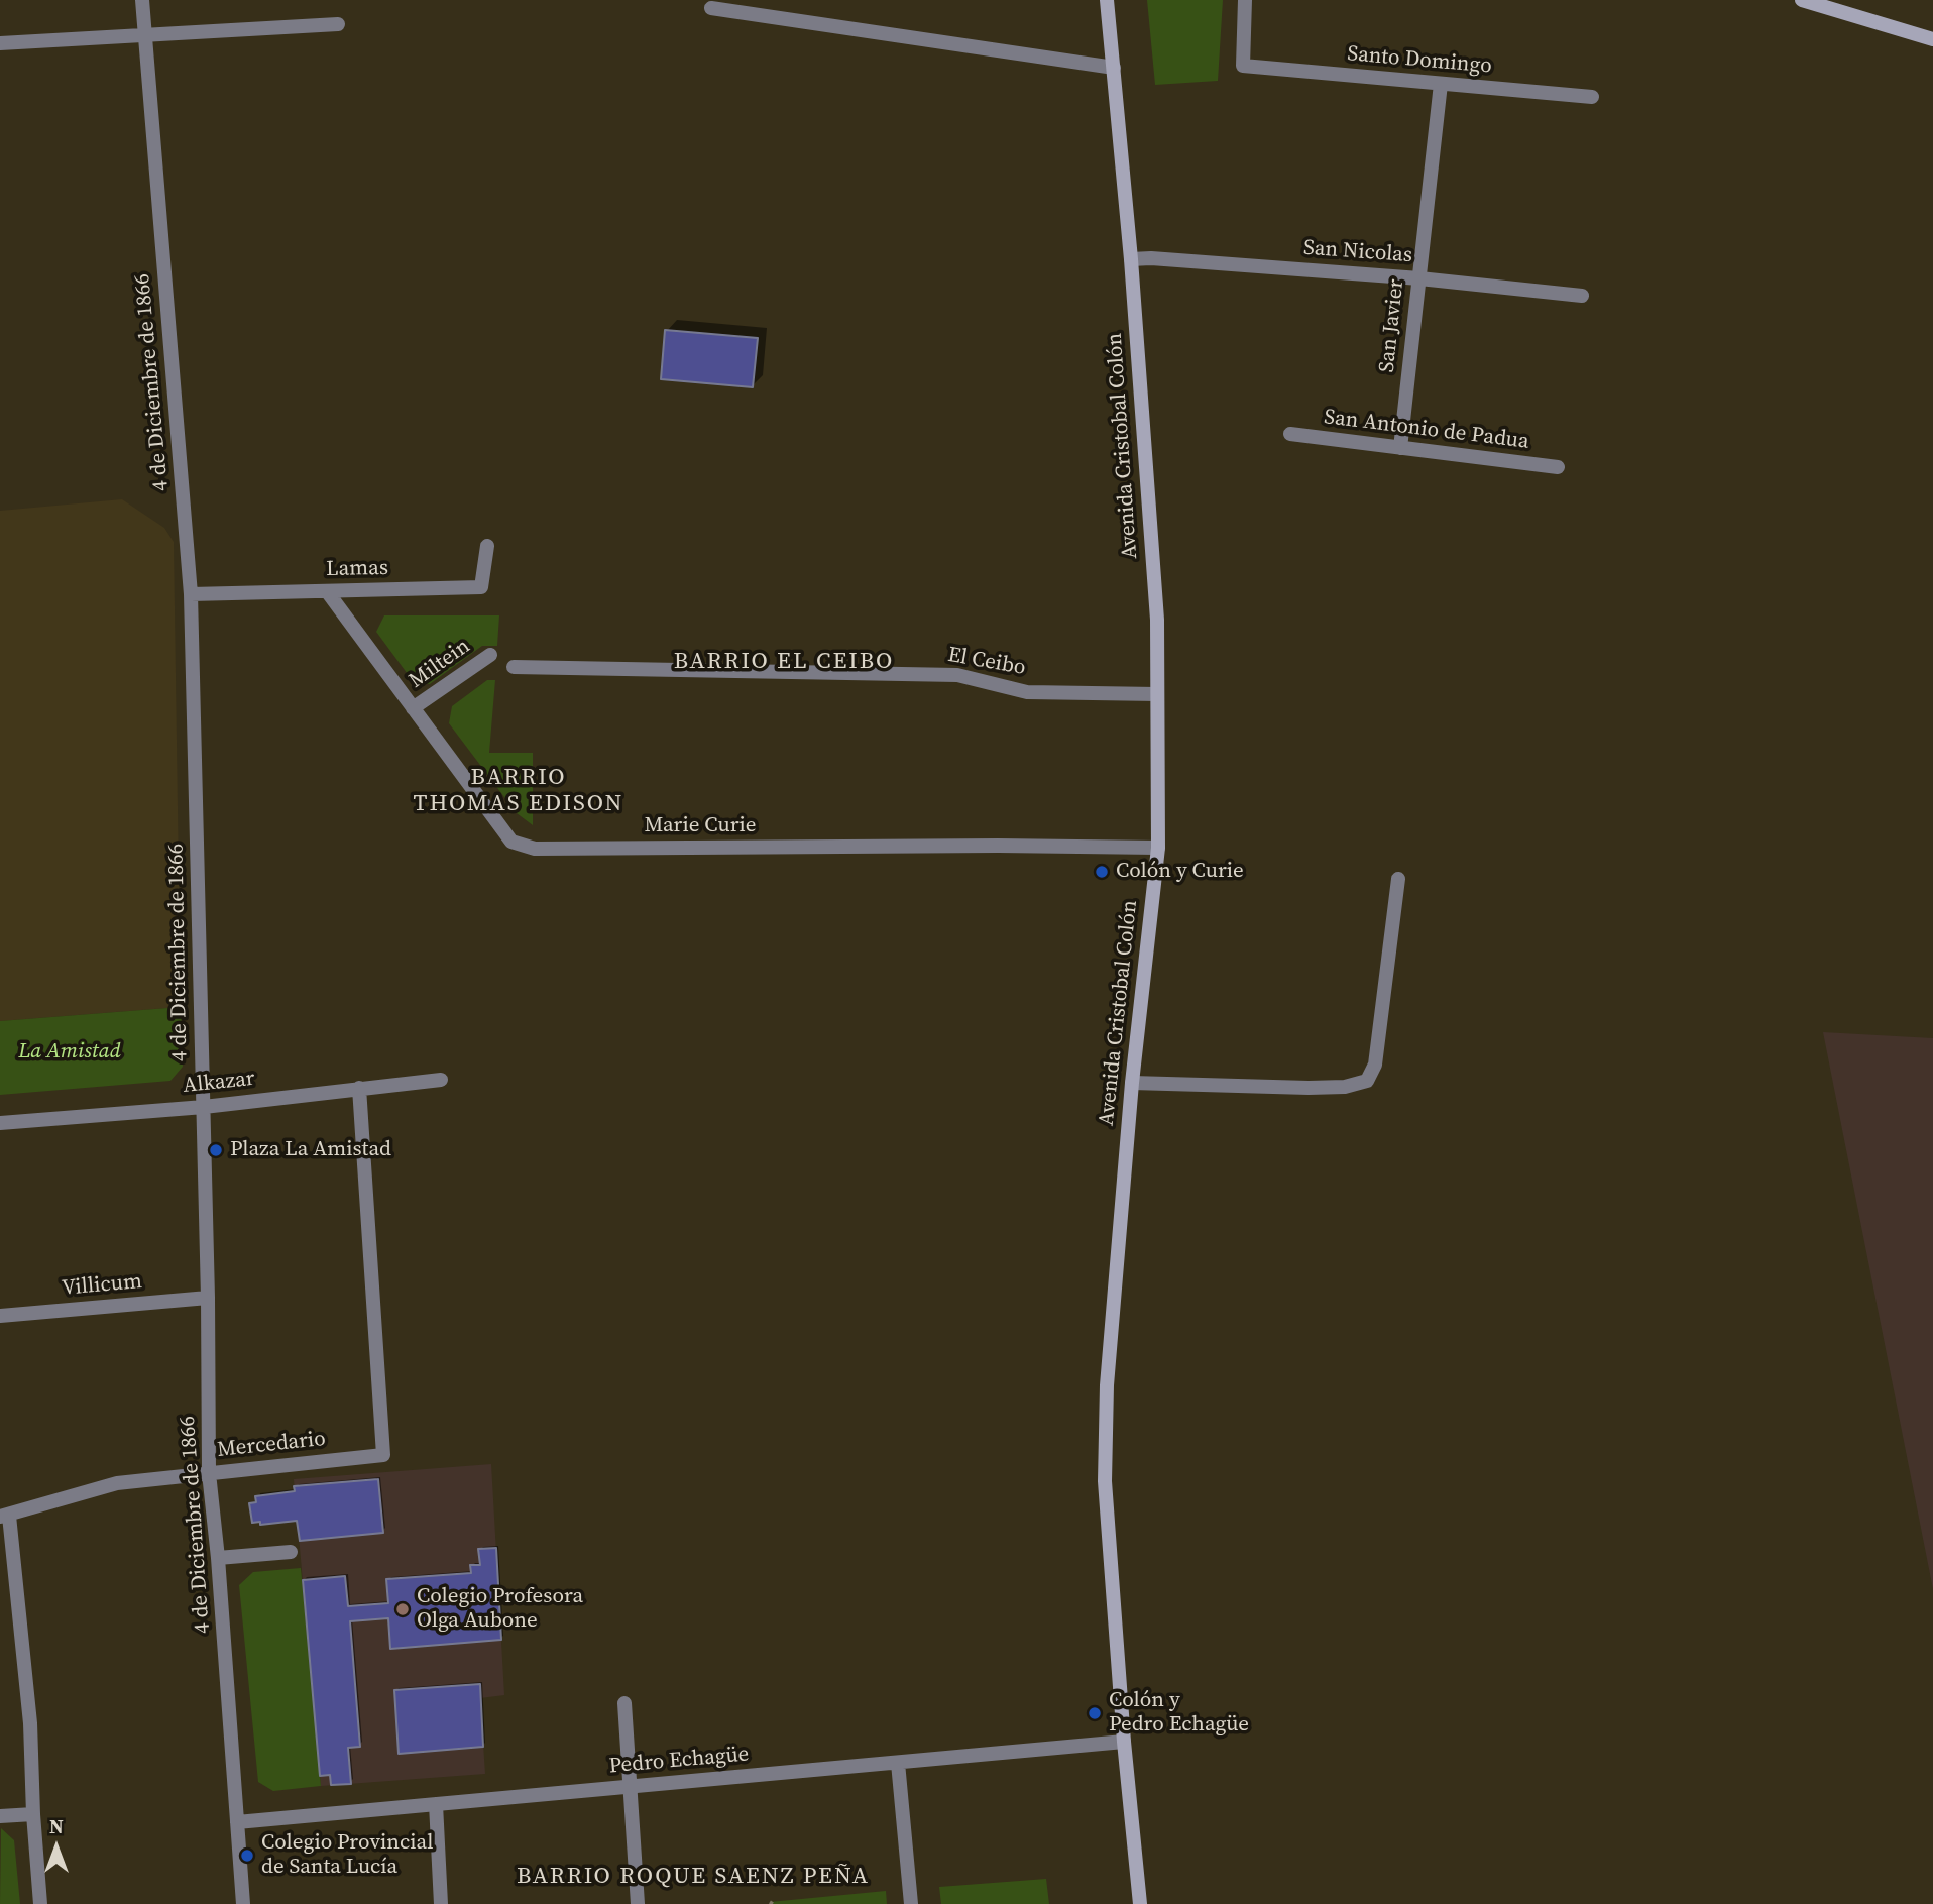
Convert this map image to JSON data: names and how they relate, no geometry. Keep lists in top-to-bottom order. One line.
{"streets":{"main road":["Avenida Cristobal Colón"],"street":["Santo Domingo","San Nicolas","San Javier","4 de Diciembre de 1866","San Antonio de Padua","Lamas","El Ceibo","Miltein","Marie Curie","Alkazar","Villicum","Mercedario","Pedro Echagüe"]},"crossings":[["Santo Domingo","San Javier"],["San Nicolas","San Javier"],["San Nicolas","Avenida Cristobal Colón"],["San Javier","San Antonio de Padua"],["4 de Diciembre de 1866","Lamas"],["4 de Diciembre de 1866","Alkazar"],["4 de Diciembre de 1866","Villicum"],["4 de Diciembre de 1866","Mercedario"],["4 de Diciembre de 1866","Pedro Echagüe"],["Avenida Cristobal Colón","El Ceibo"],["Avenida Cristobal Colón","Marie Curie"],["Avenida Cristobal Colón","Pedro Echagüe"],["Lamas","Marie Curie"],["Miltein","Marie Curie"],["Alkazar","Mercedario"]],"districts":["BARRIO EL CEIBO","BARRIO THOMAS EDISON","BARRIO ROQUE SAENZ PEÑA"],"parks":["La Amistad"],"places":["Colón y Curie","Plaza La Amistad","Colegio Profesora Olga Aubone","Colón y Pedro Echagüe","Colegio Provincial de Santa Lucía"],"north":"top"}
